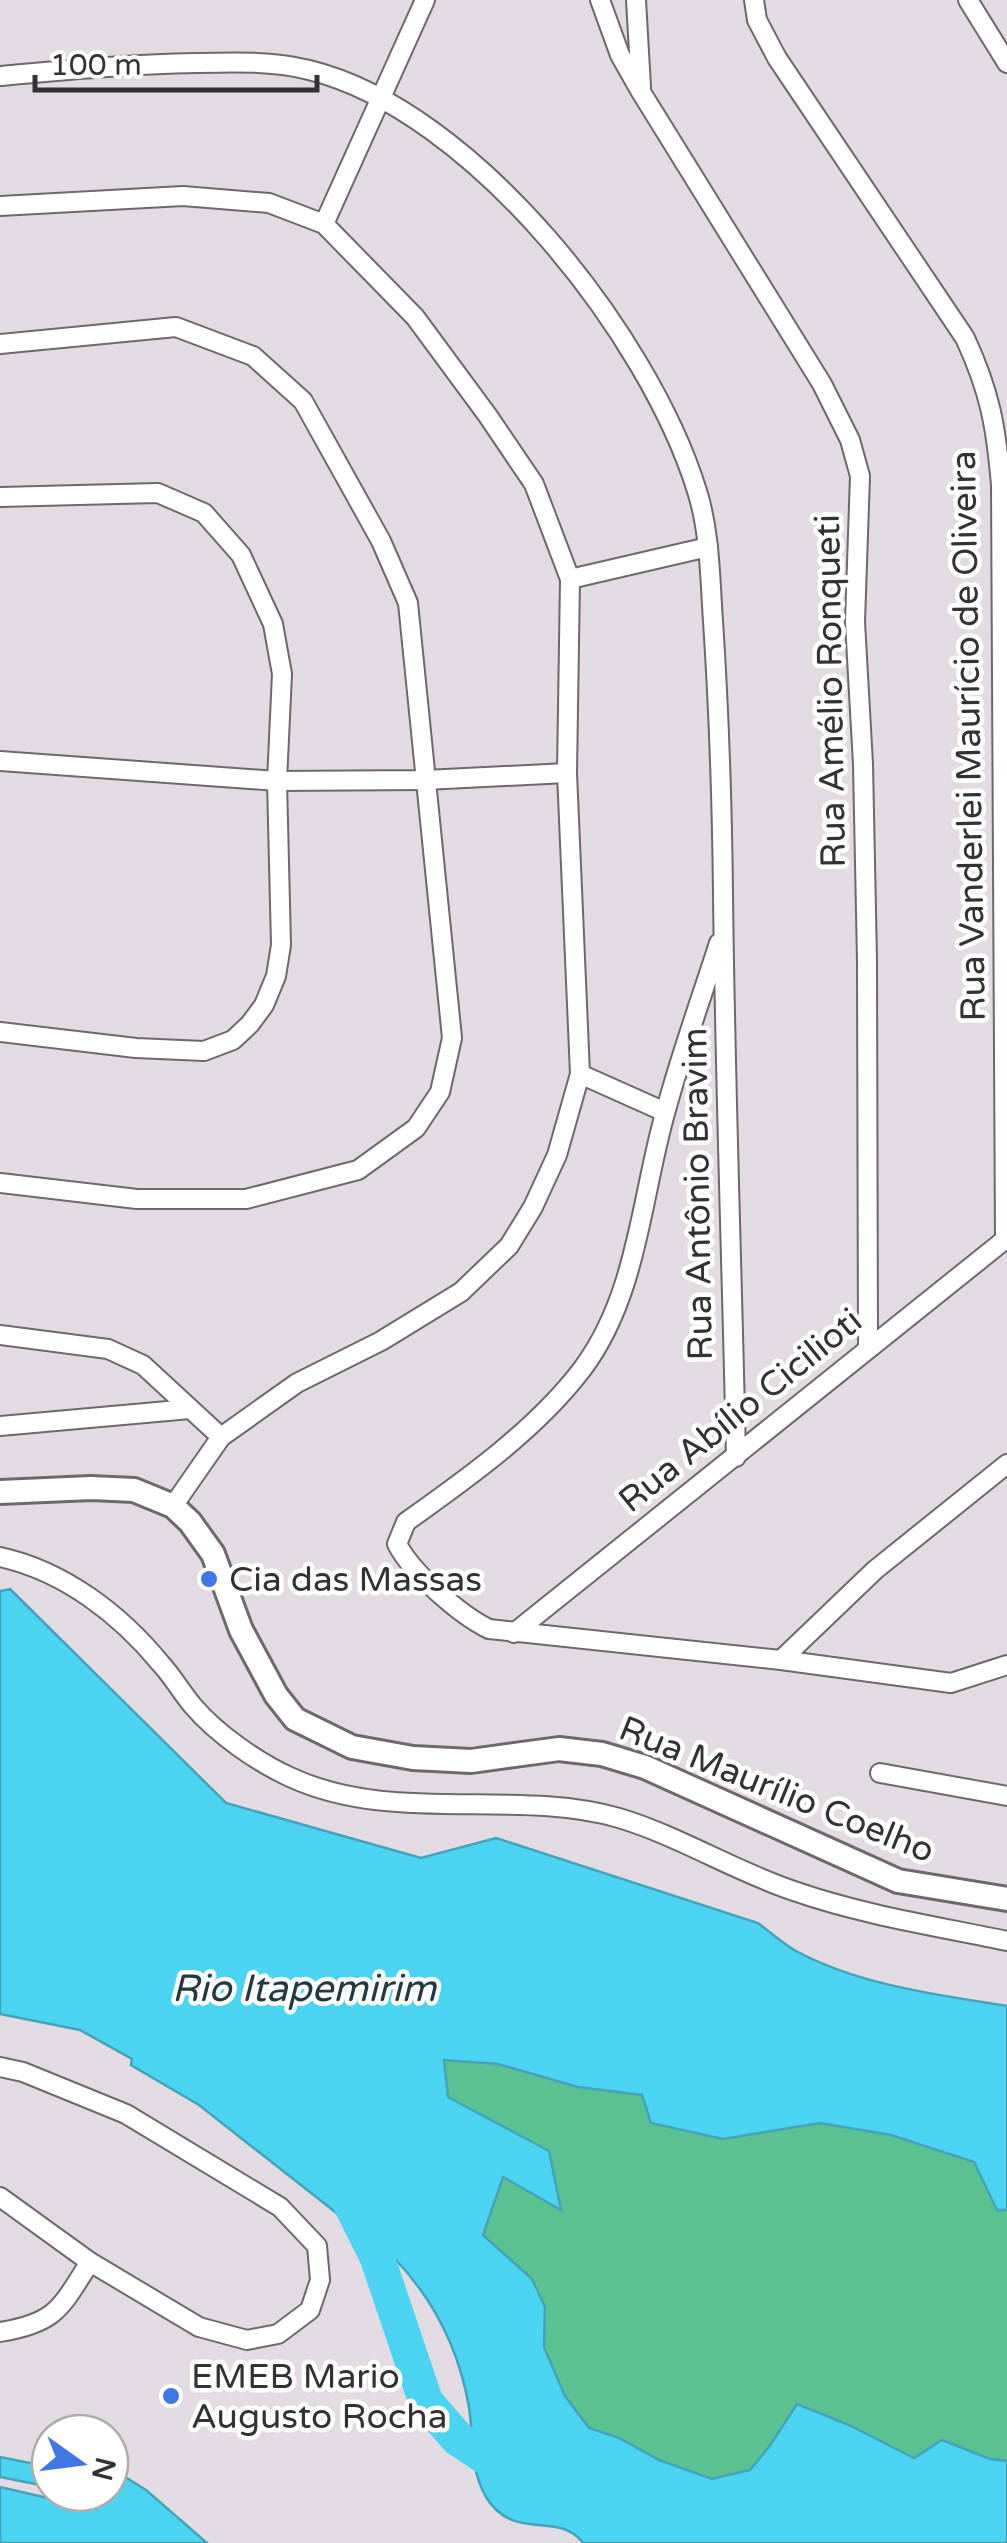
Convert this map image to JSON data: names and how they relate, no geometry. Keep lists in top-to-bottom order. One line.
{"streets":{"main road":["Rua Maurílio Coelho"],"street":["Rua Amélio Ronqueti","Rua Vanderlei Maurício de Oliveira","Rua Antônio Bravim","Rua Abílio Cicilioti"]},"crossings":[["Rua Amélio Ronqueti","Rua Abílio Cicilioti"],["Rua Vanderlei Maurício de Oliveira","Rua Abílio Cicilioti"],["Rua Antônio Bravim","Rua Abílio Cicilioti"]],"water":["Rio Itapemirim"],"places":["Cia das Massas","EMEB Mario Augusto Rocha"],"scale_bar":"100 m","north":"right"}
